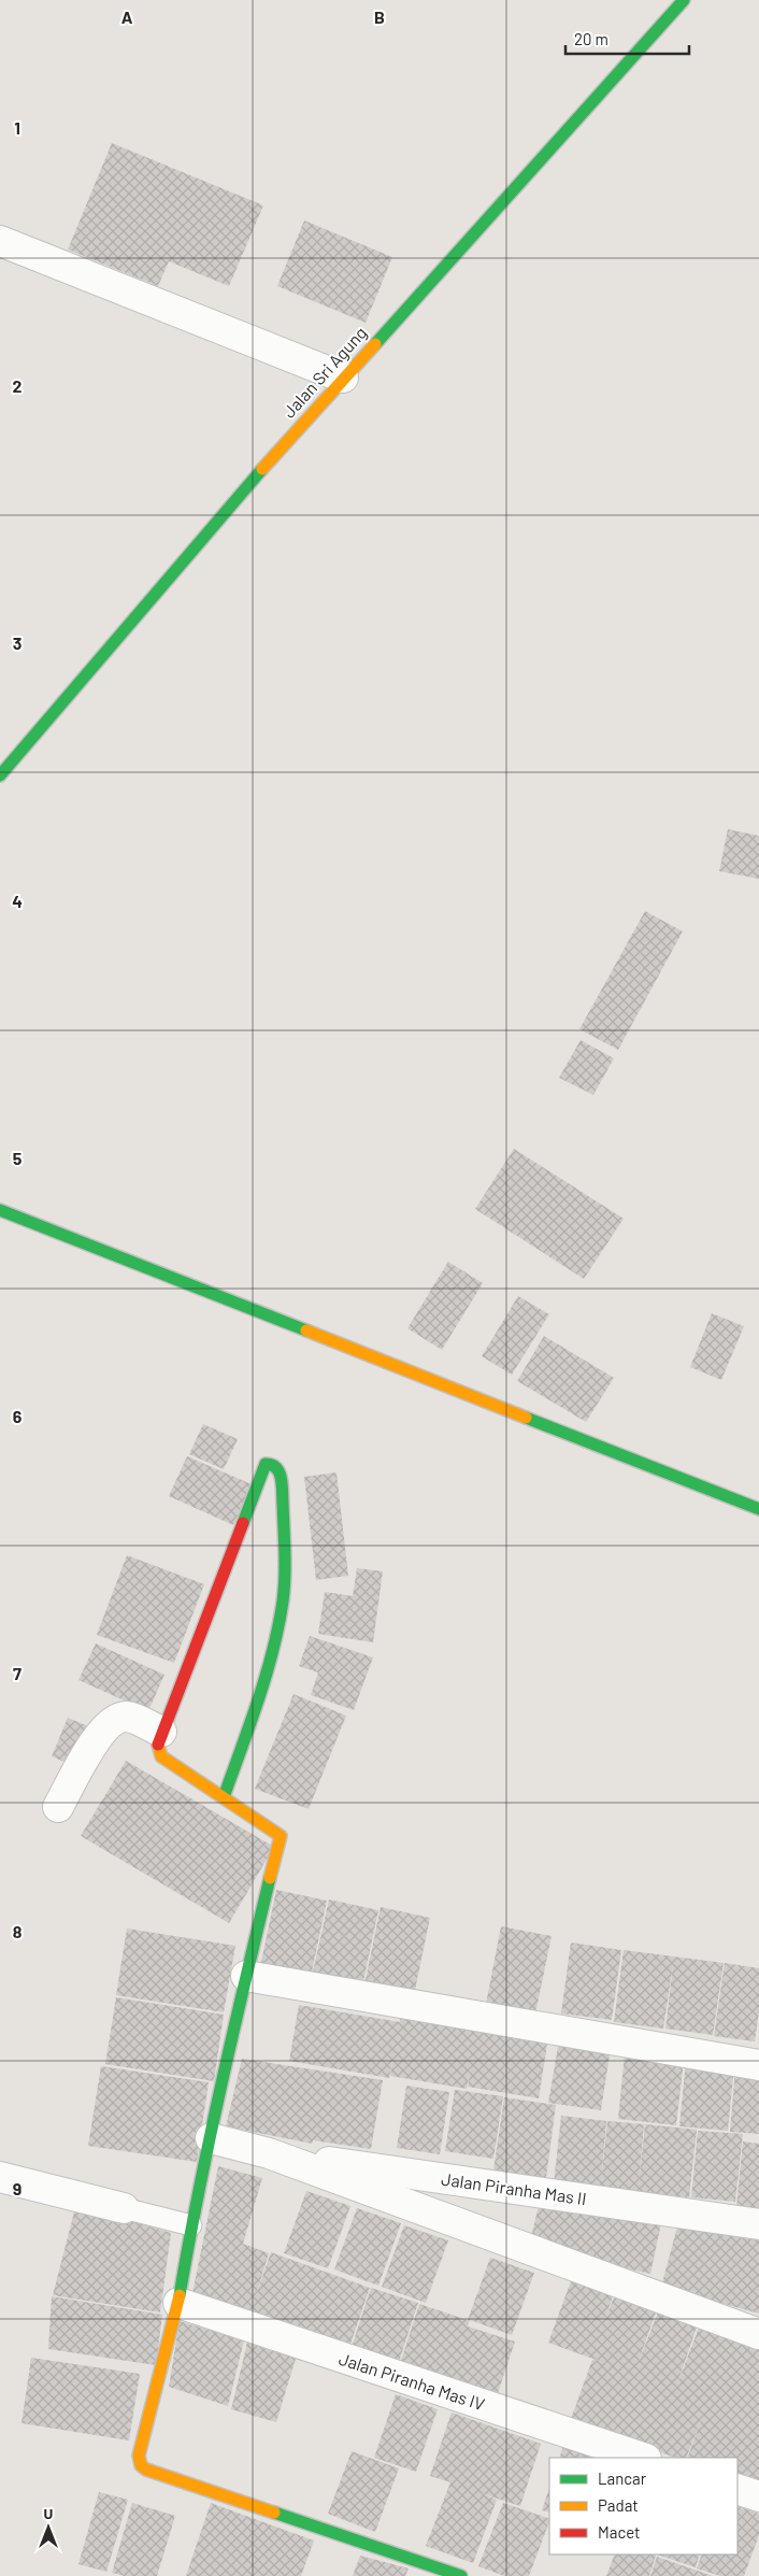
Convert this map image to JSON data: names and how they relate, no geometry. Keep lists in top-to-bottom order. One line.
{"streets":{"street":["Jalan Sri Agung","Jalan Piranha Mas II","Jalan Piranha Mas IV"]},"legend":["Lancar","Padat","Macet"],"scale_bar":"20 m","north":"top","grid":{"columns":["A","B"],"rows":["1","2","3","4","5","6","7","8","9"]}}
